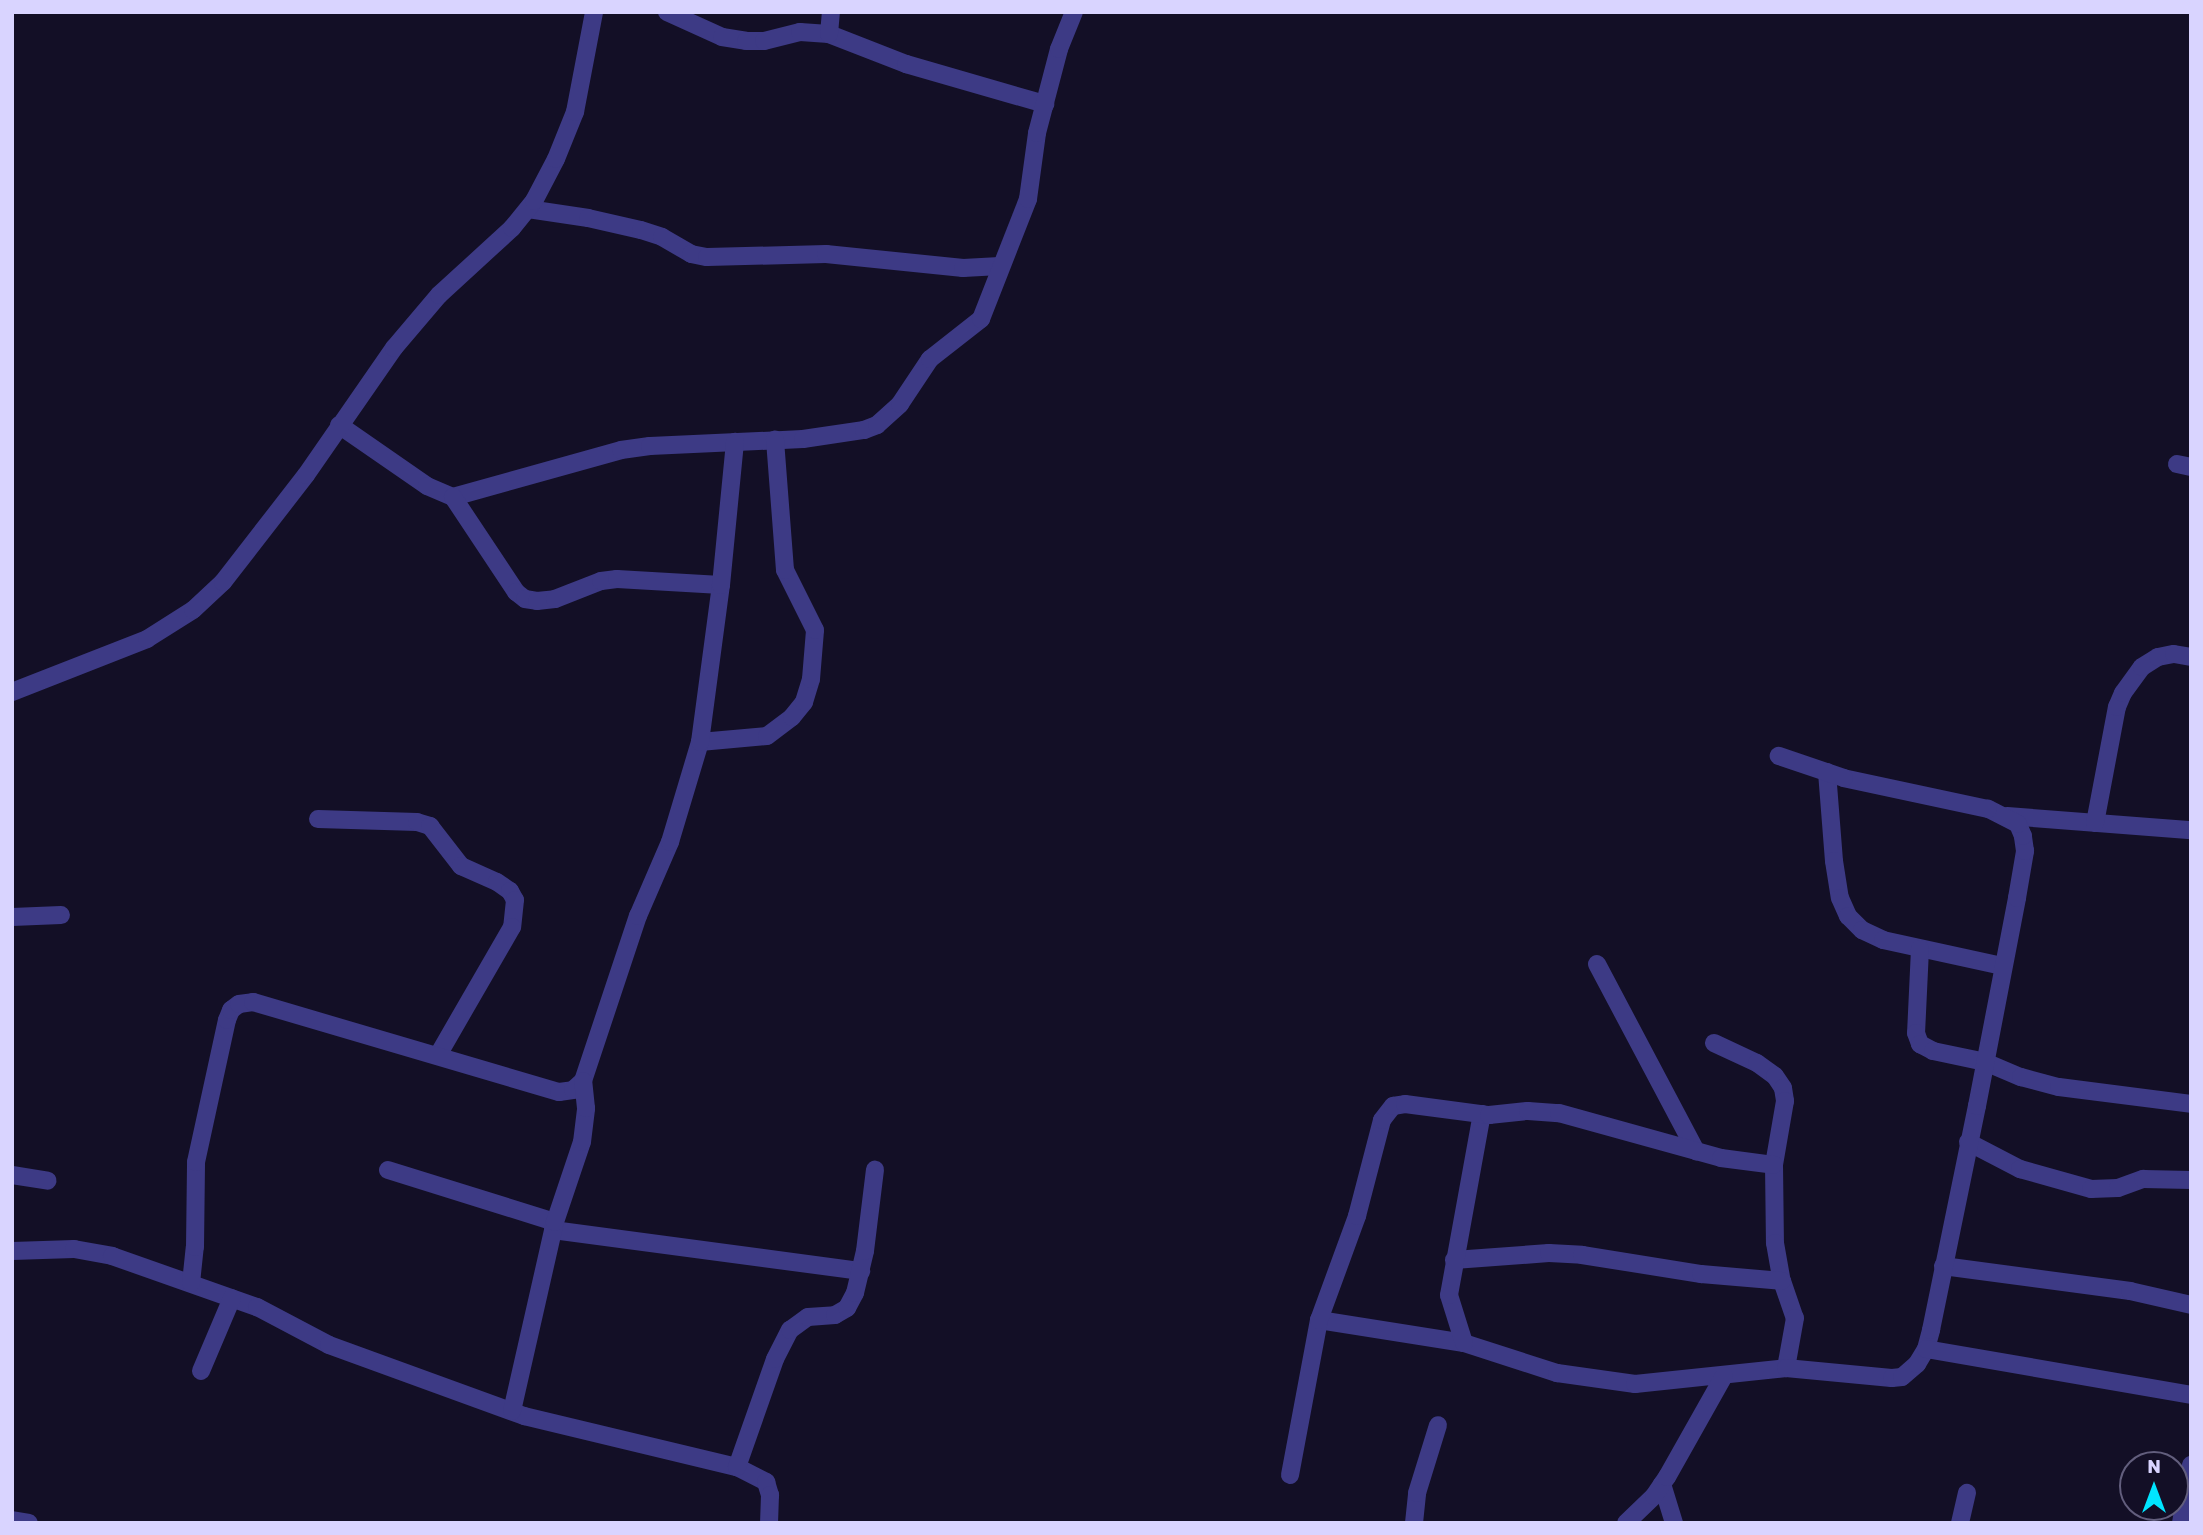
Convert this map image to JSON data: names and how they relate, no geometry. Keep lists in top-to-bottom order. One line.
{"north":"top"}
